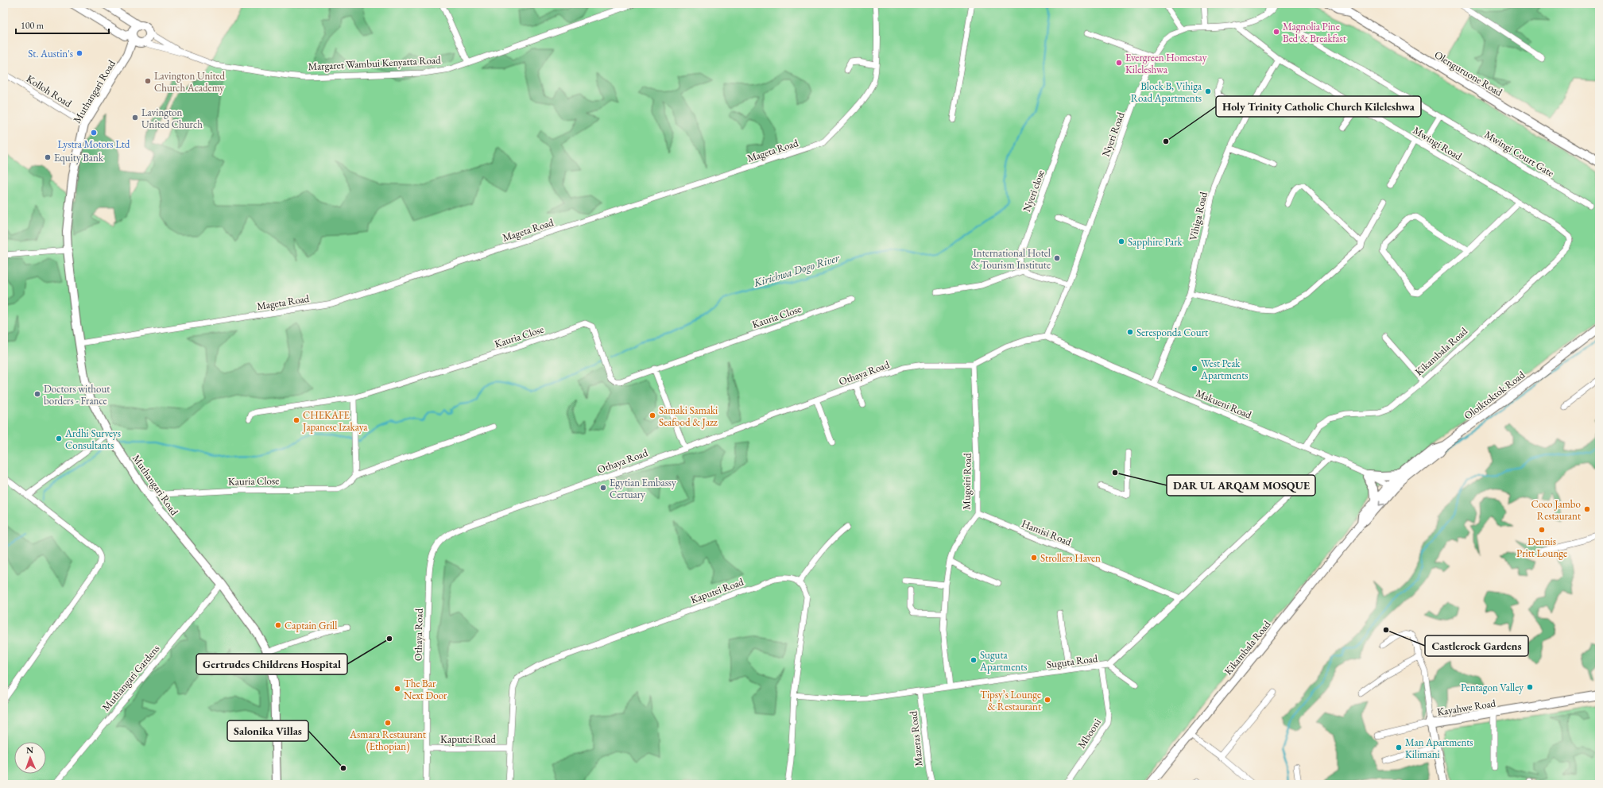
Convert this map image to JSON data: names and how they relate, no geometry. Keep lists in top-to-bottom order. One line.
{"streets":{"street":["Margaret Wambui Kenyatta Road","Olenguruone Road","Kolloh Road","Muthangari Road","Nyeri Road","Mwingi Road","Mageta Road","Mwingi Court Gate","Nyeri close","Vihiga Road","Kauria Close","Kikambala Road","Othaya Road","Oloiktoktok Road","Makueni Road","Mugoiri Road","Hamisi Road","Kaputei Road","Suguta Road","Muthangari Gardens","Kayahwe Road","Mbooni","Mazeras Road"]},"crossings":[["Margaret Wambui Kenyatta Road","Muthangari Road"],["Kolloh Road","Muthangari Road"],["Muthangari Road","Mageta Road"],["Muthangari Road","Kauria Close"],["Muthangari Road","Muthangari Gardens"],["Nyeri Road","Mwingi Road"],["Nyeri Road","Othaya Road"],["Nyeri Road","Makueni Road"],["Mwingi Road","Vihiga Road"],["Mwingi Road","Kikambala Road"],["Vihiga Road","Makueni Road"],["Kikambala Road","Makueni Road"],["Othaya Road","Makueni Road"],["Othaya Road","Mugoiri Road"],["Othaya Road","Kaputei Road"],["Oloiktoktok Road","Makueni Road"],["Makueni Road","Suguta Road"],["Mugoiri Road","Hamisi Road"],["Mugoiri Road","Suguta Road"],["Hamisi Road","Suguta Road"],["Suguta Road","Mbooni"],["Suguta Road","Mazeras Road"]],"water":["Kirichwa Dogo River"],"places":["Magnolia Pine Bed & Breakfast","St. Austin's","Evergreen Homestay Kileleshwa","Lavington United Church Academy","Block B, Vihiga Road Apartments","Lavington United Church","Lystra Motors Ltd","Holy Trinity Catholic Church Kileleshwa","Equity Bank","Sapphire Park","International Hotel & Tourism Institute","Seresponda Court","West Peak Apartments","Doctors without borders - France","Samaki Samaki Seafood & Jazz","CHEKAFE Japanese Izakaya","Ardhi Surveys Consultants","DAR UL ARQAM MOSQUE","Egytian Embassy Certuary","Coco Jambo Restaurant","Dennis Pritt Lounge","Strollers Haven","Captain Grill","Castlerock Gardens","Gertrudes Childrens Hospital","Suguta Apartments","Pentagon Valley","The Bar Next Door","Tipsy’s Lounge & Restaurant","Asmara Restaurant (Ethopian)","Man Apartments Kilimani","Salonika Villas"],"scale_bar":"100 m","north":"top"}
